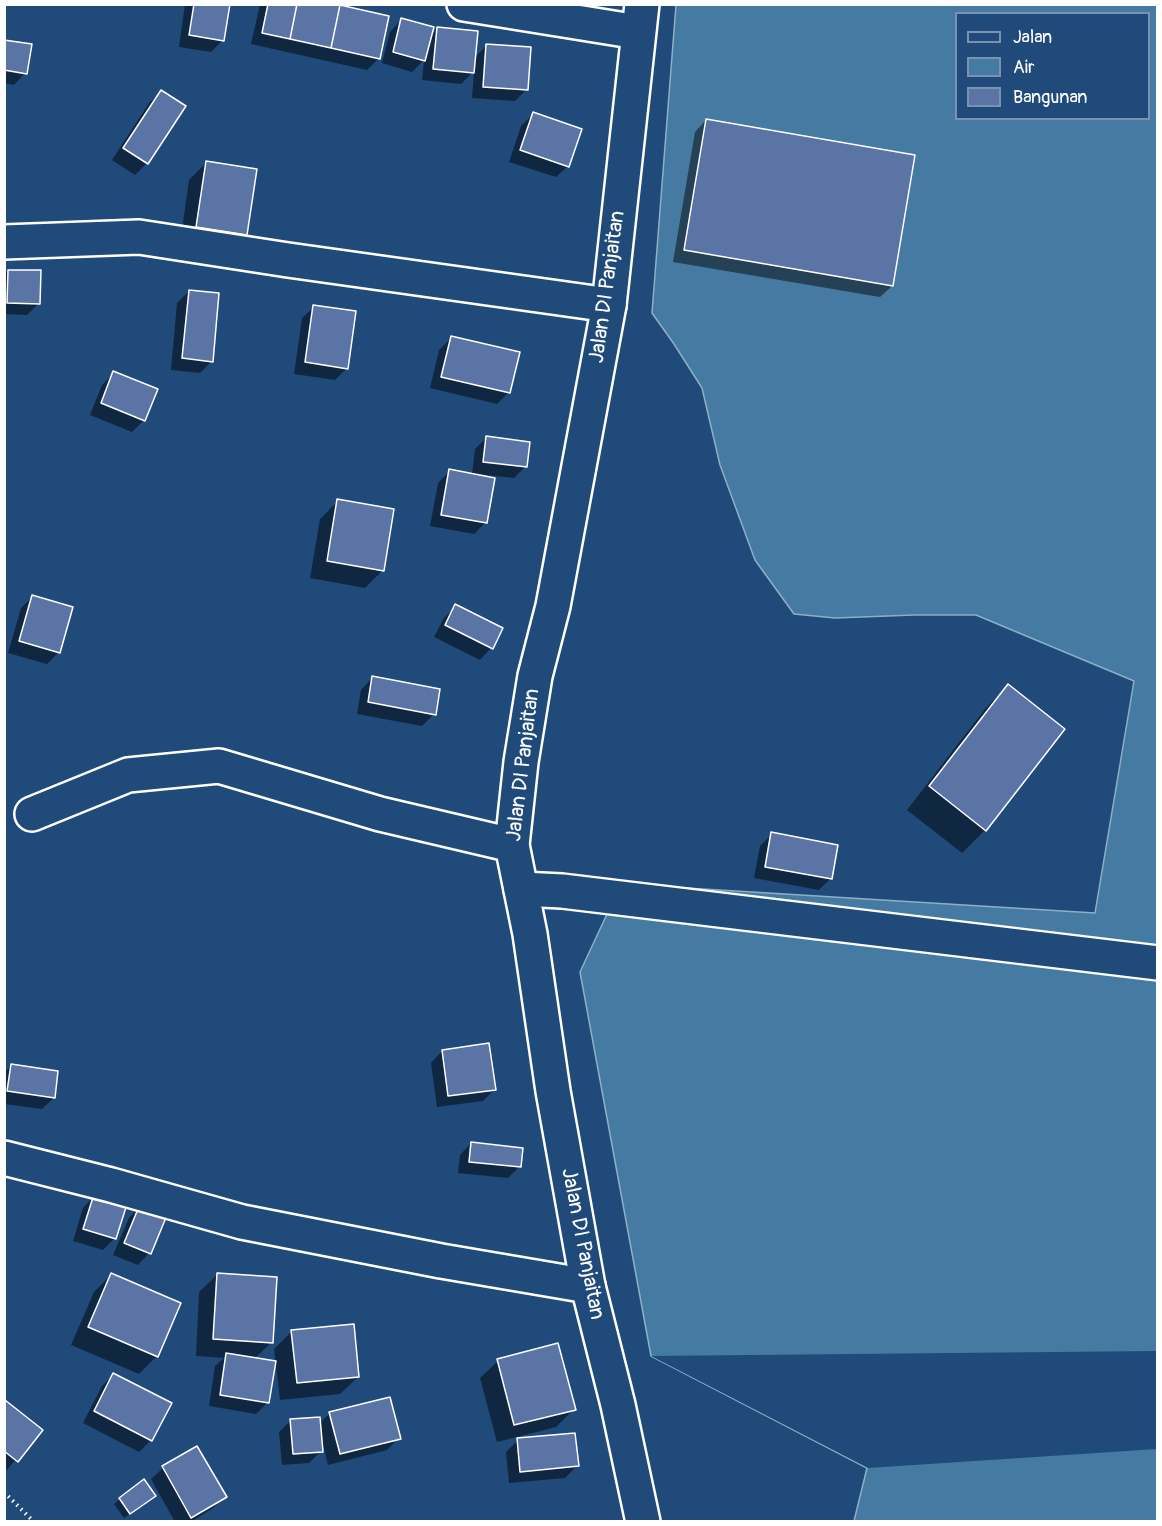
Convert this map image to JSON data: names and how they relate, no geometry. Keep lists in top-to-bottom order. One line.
{"streets":{"street":["Jalan DI Panjaitan"]},"legend":["Jalan","Air","Bangunan"]}
